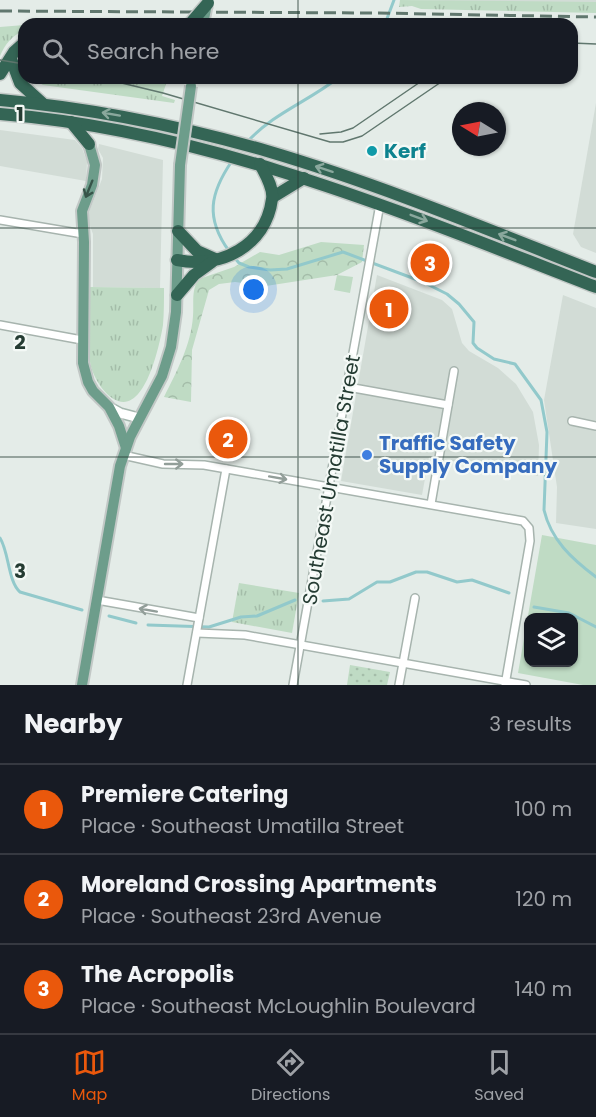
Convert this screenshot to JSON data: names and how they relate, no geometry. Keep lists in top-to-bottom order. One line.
{"streets":{"street":["Southeast Umatilla Street"]},"places":["Kerf","Traffic Safety Supply Company"],"north":"left","page":{"search":"Search here","pins":["3","1","2"],"heading":["Nearby","3 results"],"list":[{"mark":"1","name":"Premiere Catering","note":"Place · Southeast Umatilla Street","value":"100 m"},{"mark":"2","name":"Moreland Crossing Apartments","note":"Place · Southeast 23rd Avenue","value":"120 m"},{"mark":"3","name":"The Acropolis","note":"Place · Southeast McLoughlin Boulevard","value":"140 m"}],"nav":["Map","Directions","Saved"]},"grid":{"rows":["1","2","3"]}}
